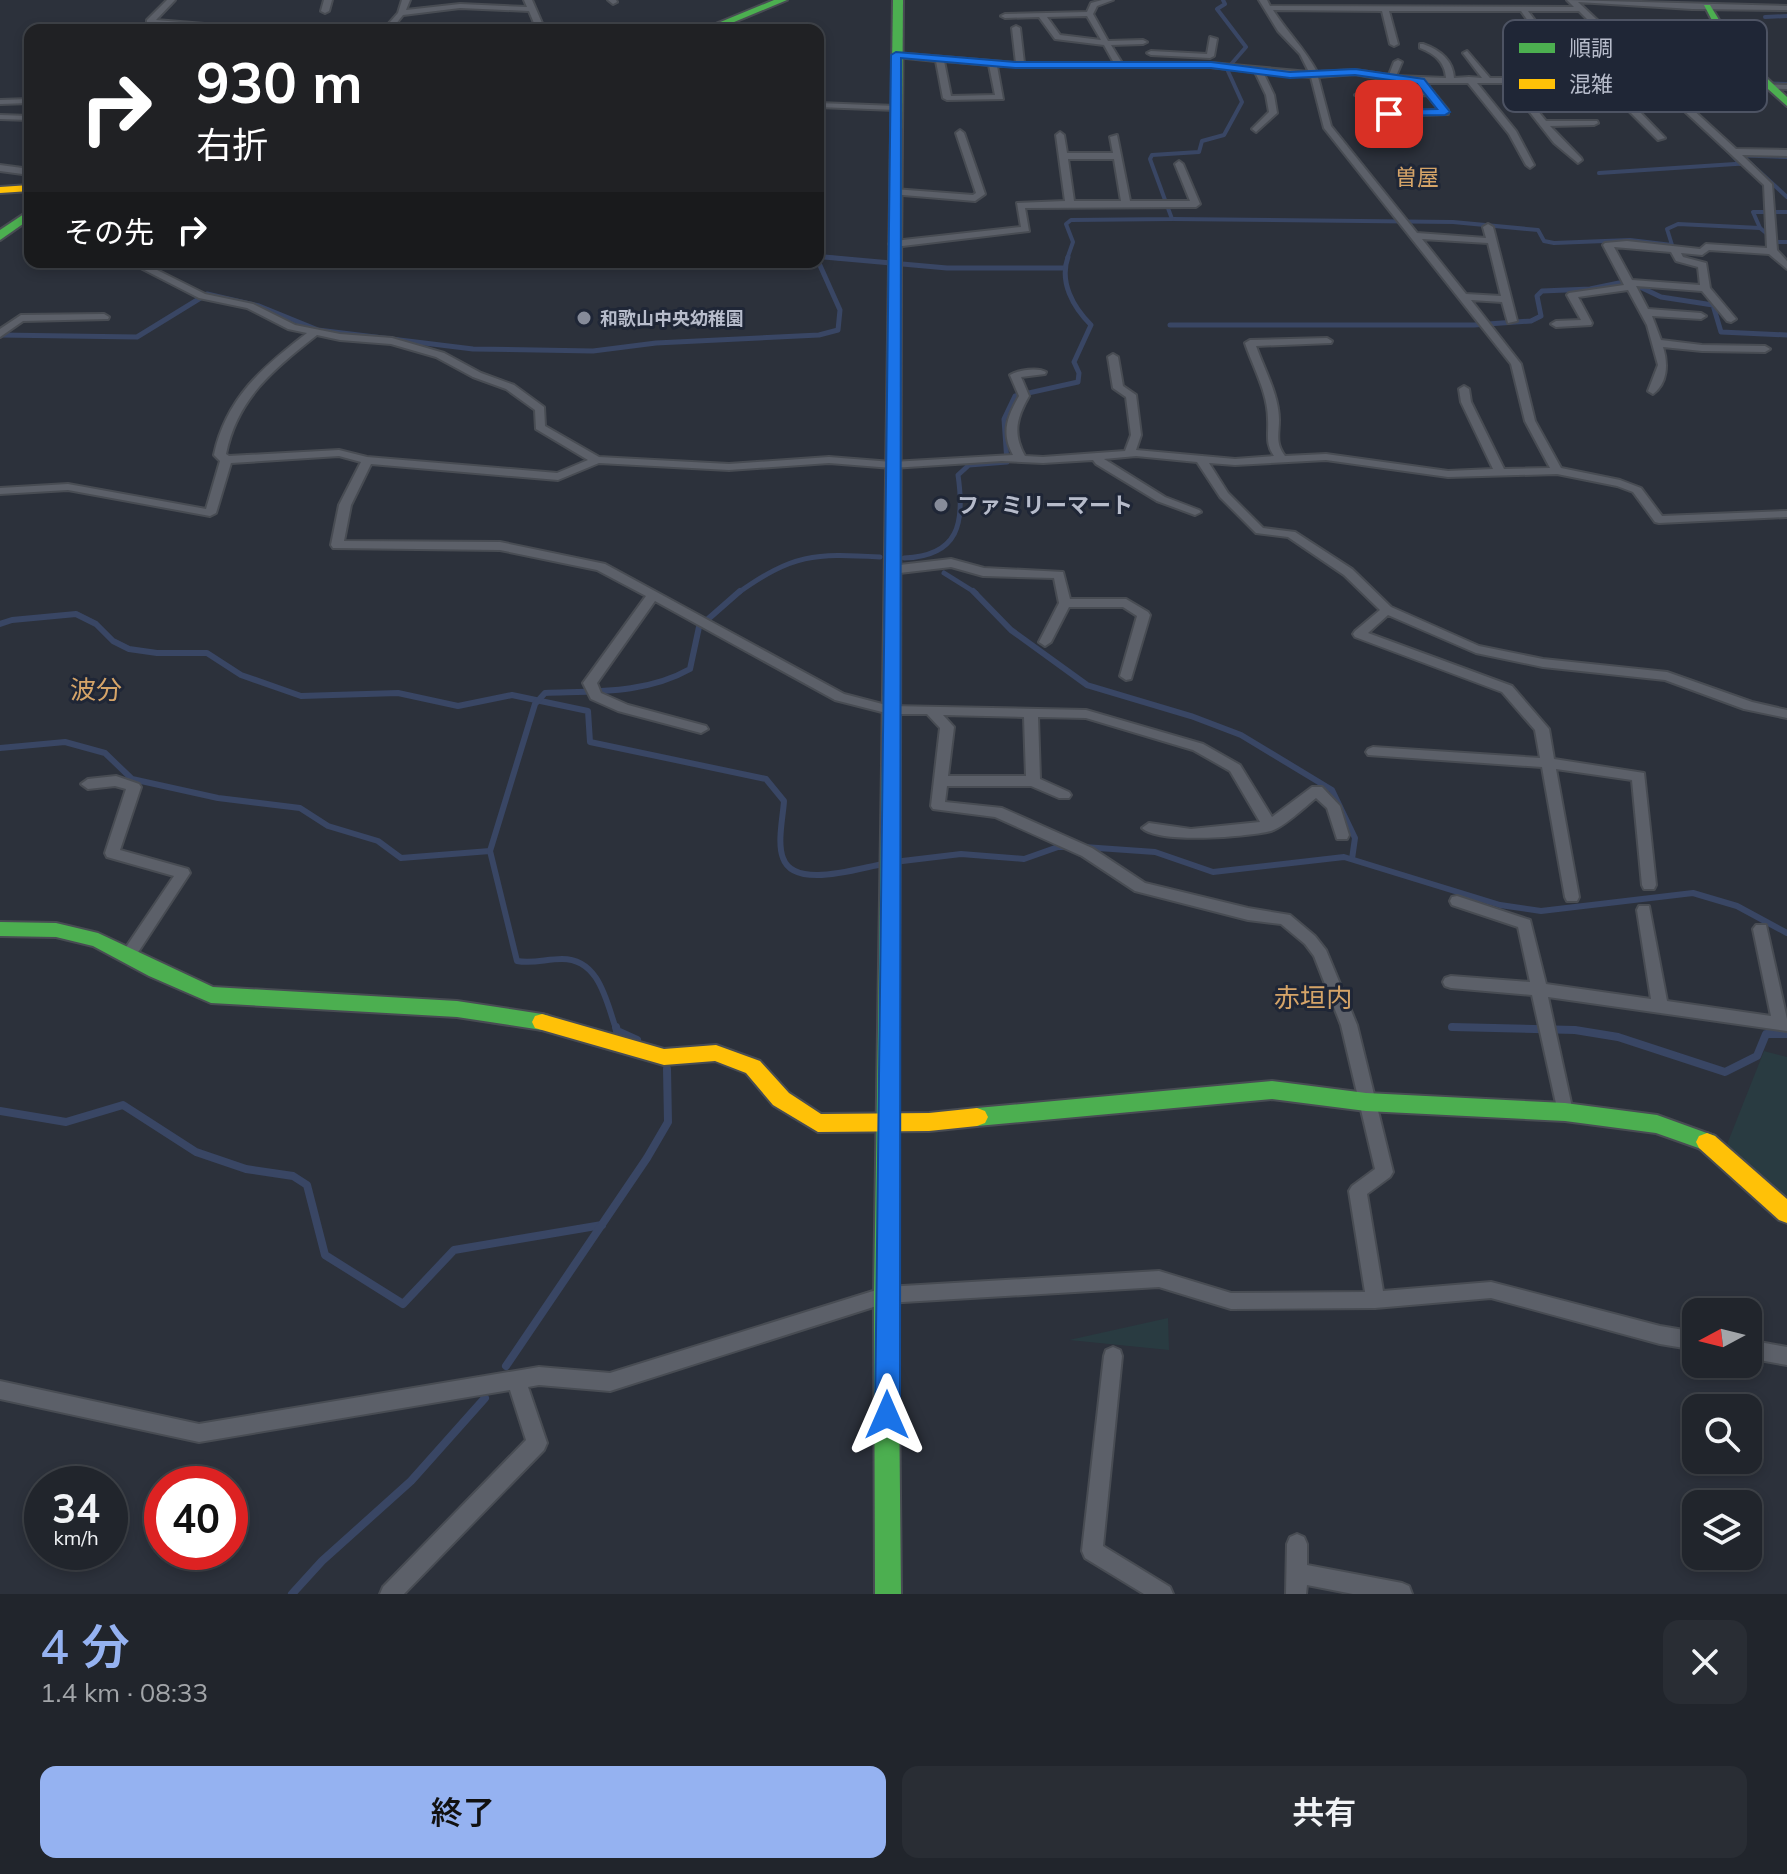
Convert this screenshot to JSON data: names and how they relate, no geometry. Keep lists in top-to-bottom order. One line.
{"districts":["曽屋","波分","赤垣内"],"places":["和歌山中央幼稚園","ファミリーマート"],"legend":["順調","混雑"],"north":"left","page":{"turn":["930 m","右折"],"then":"その先","speed":"34 km/h","limit":"40","heading":["4 分","1.4 km · 08:33"],"buttons":["終了","共有"]}}
